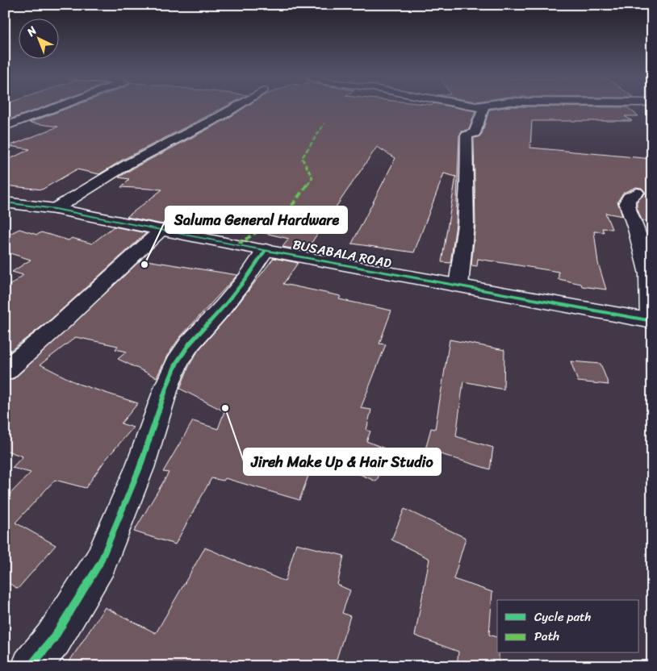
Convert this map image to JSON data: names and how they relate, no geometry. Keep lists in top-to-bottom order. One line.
{"streets":{"street":["BUSABALA ROAD"]},"places":["Saluma General Hardware","Jireh Make Up & Hair Studio"],"legend":["Cycle path","Path"],"north":"top left"}
